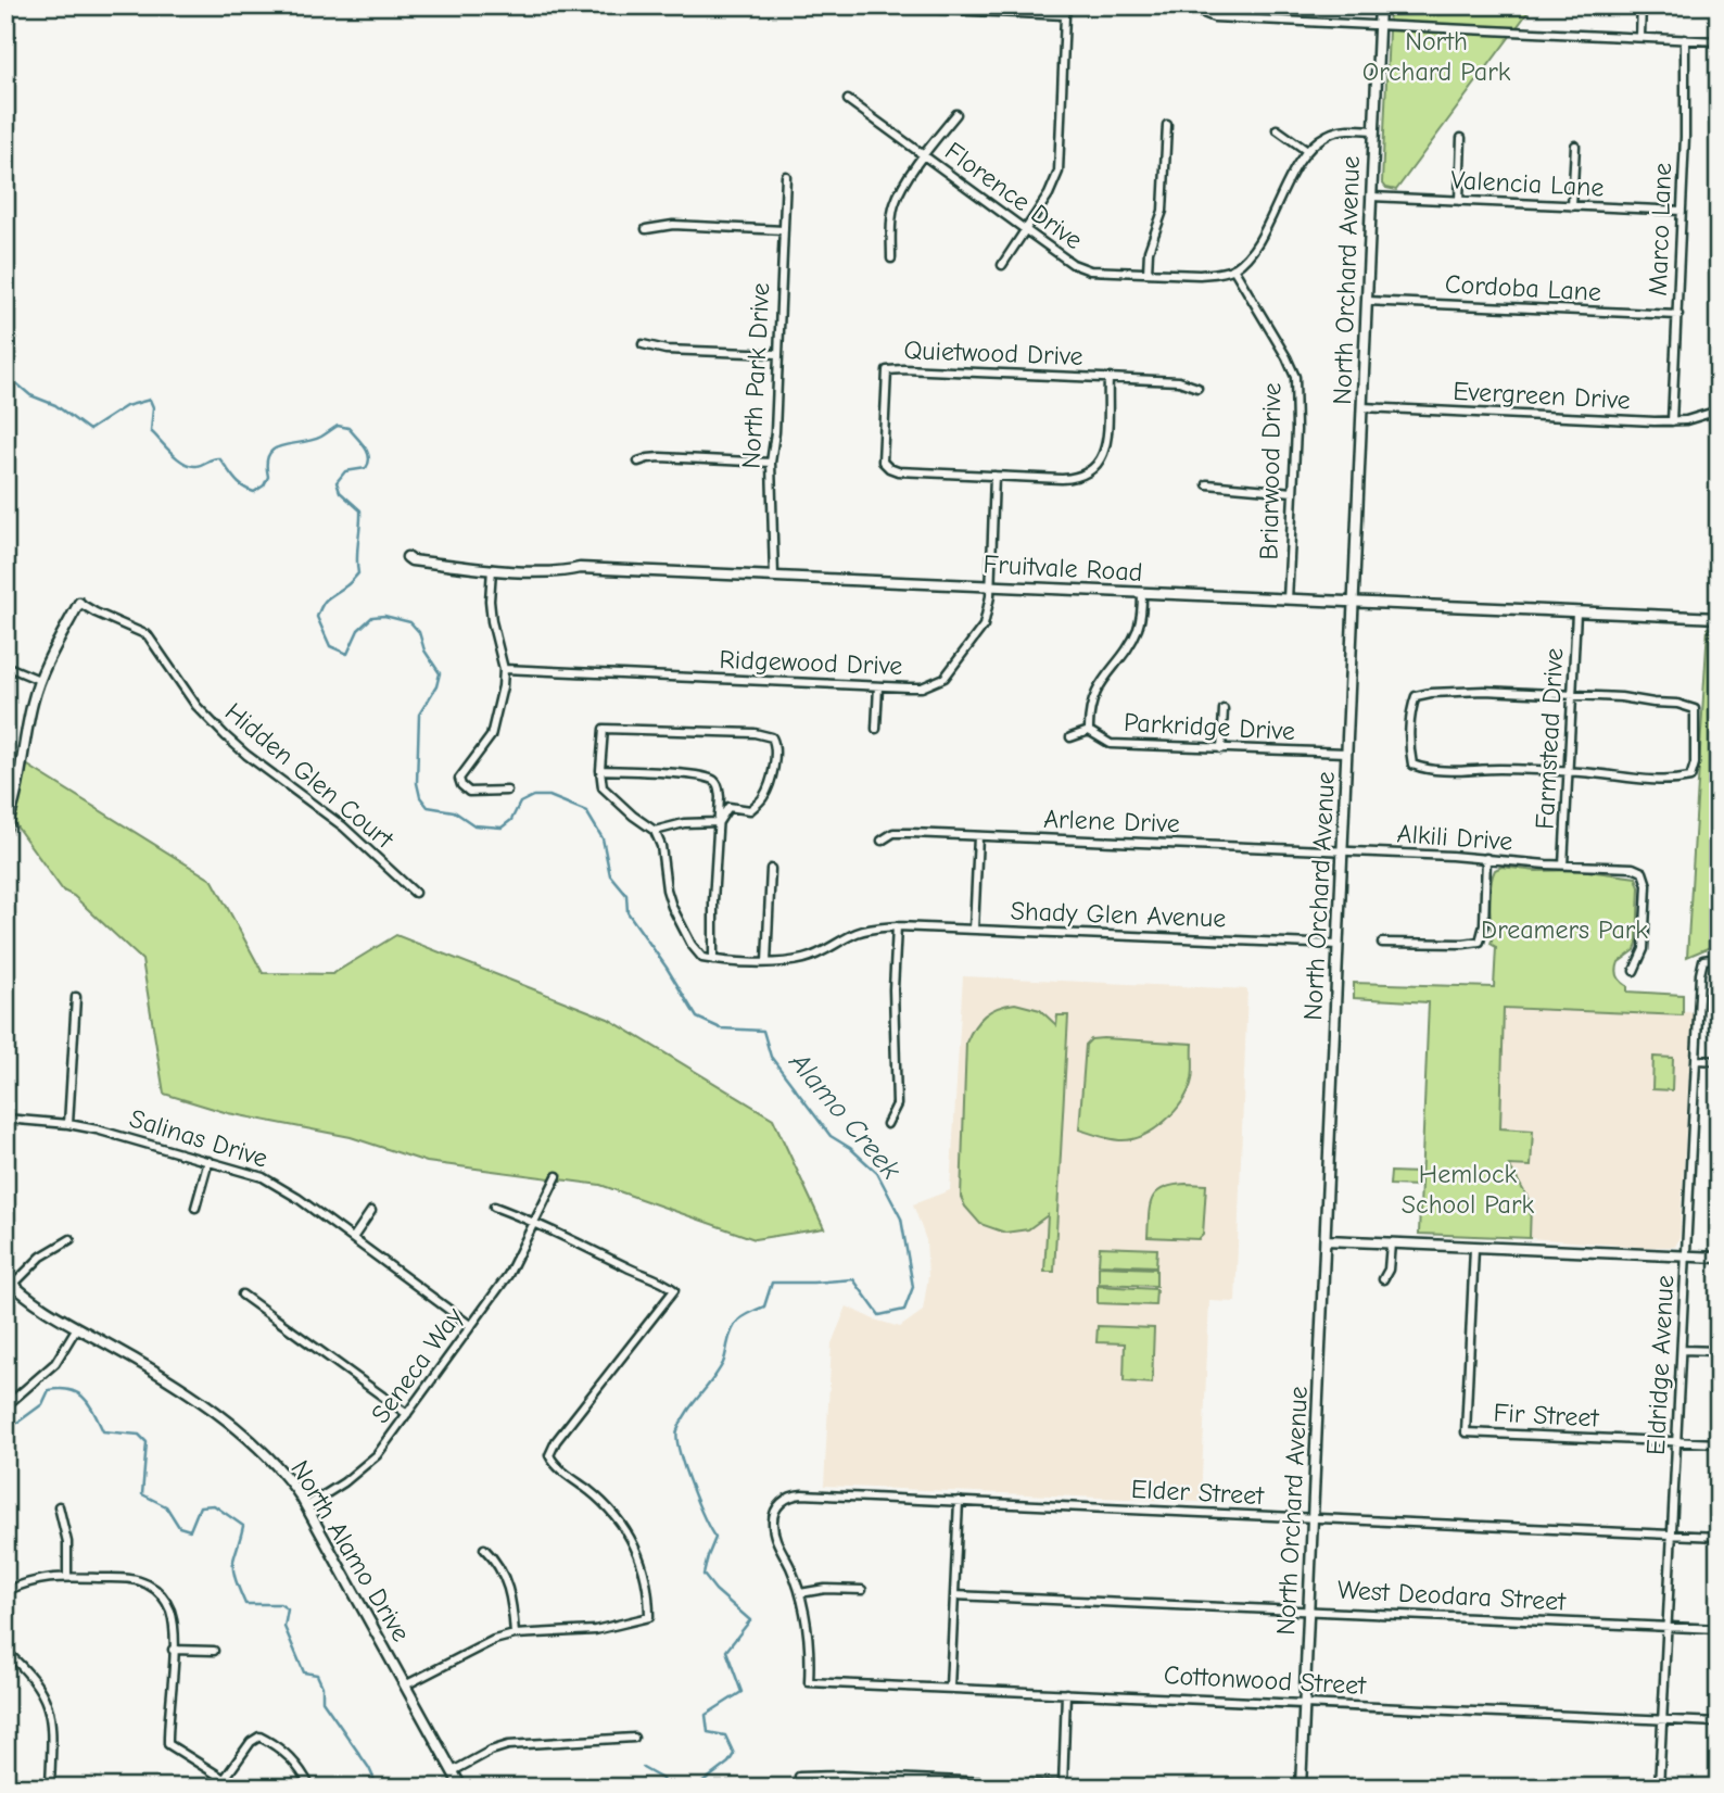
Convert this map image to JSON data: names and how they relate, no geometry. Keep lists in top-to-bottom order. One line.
{"streets":{"street":["Valencia Lane","Florence Drive","Marco Lane","North Orchard Avenue","Cordoba Lane","Quietwood Drive","North Park Drive","Evergreen Drive","Briarwood Drive","Fruitvale Road","Ridgewood Drive","Parkridge Drive","Farmstead Drive","Hidden Glen Court","Arlene Drive","Alkili Drive","Shady Glen Avenue","Salinas Drive","Seneca Way","Eldridge Avenue","Fir Street","Elder Street","North Alamo Drive","West Deodara Street","Cottonwood Street"]},"crossings":[["Valencia Lane","Marco Lane"],["Valencia Lane","North Orchard Avenue"],["Florence Drive","Briarwood Drive"],["Marco Lane","Cordoba Lane"],["Marco Lane","Evergreen Drive"],["North Orchard Avenue","Cordoba Lane"],["North Orchard Avenue","Evergreen Drive"],["North Orchard Avenue","Fruitvale Road"],["North Orchard Avenue","Parkridge Drive"],["North Orchard Avenue","Arlene Drive"],["North Orchard Avenue","Alkili Drive"],["North Orchard Avenue","Shady Glen Avenue"],["North Orchard Avenue","Elder Street"],["North Orchard Avenue","West Deodara Street"],["North Orchard Avenue","Cottonwood Street"],["Quietwood Drive","Ridgewood Drive"],["North Park Drive","Fruitvale Road"],["Briarwood Drive","Fruitvale Road"],["Fruitvale Road","Ridgewood Drive"],["Fruitvale Road","Parkridge Drive"],["Fruitvale Road","Farmstead Drive"],["Farmstead Drive","Alkili Drive"],["Arlene Drive","Alkili Drive"],["Salinas Drive","Seneca Way"],["Seneca Way","North Alamo Drive"],["Eldridge Avenue","Fir Street"],["Eldridge Avenue","Elder Street"],["Eldridge Avenue","West Deodara Street"],["Eldridge Avenue","Cottonwood Street"],["Elder Street","Cottonwood Street"]],"water":["Alamo Creek"],"parks":["North Orchard Park","Dreamers Park","Hemlock School Park"]}
